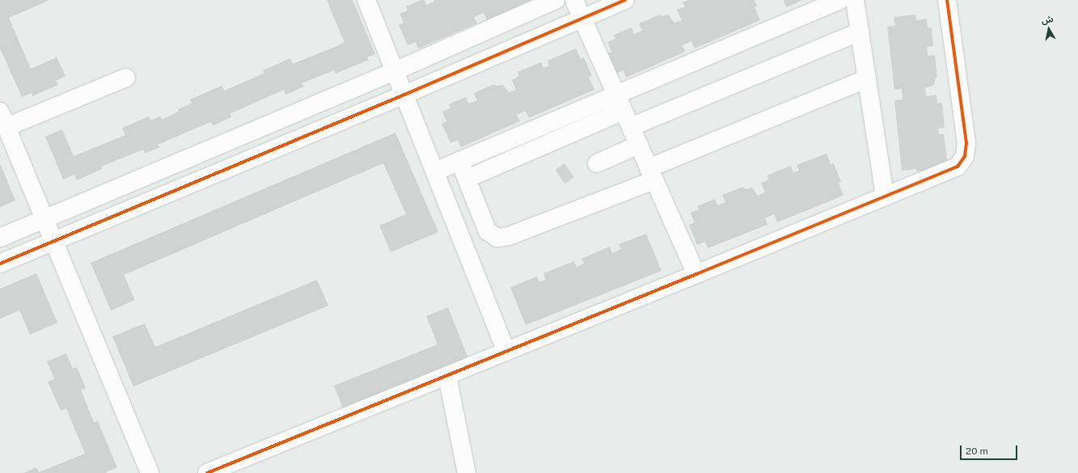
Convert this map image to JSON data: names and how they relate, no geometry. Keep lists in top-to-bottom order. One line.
{"scale_bar":"20 m","north":"top"}
